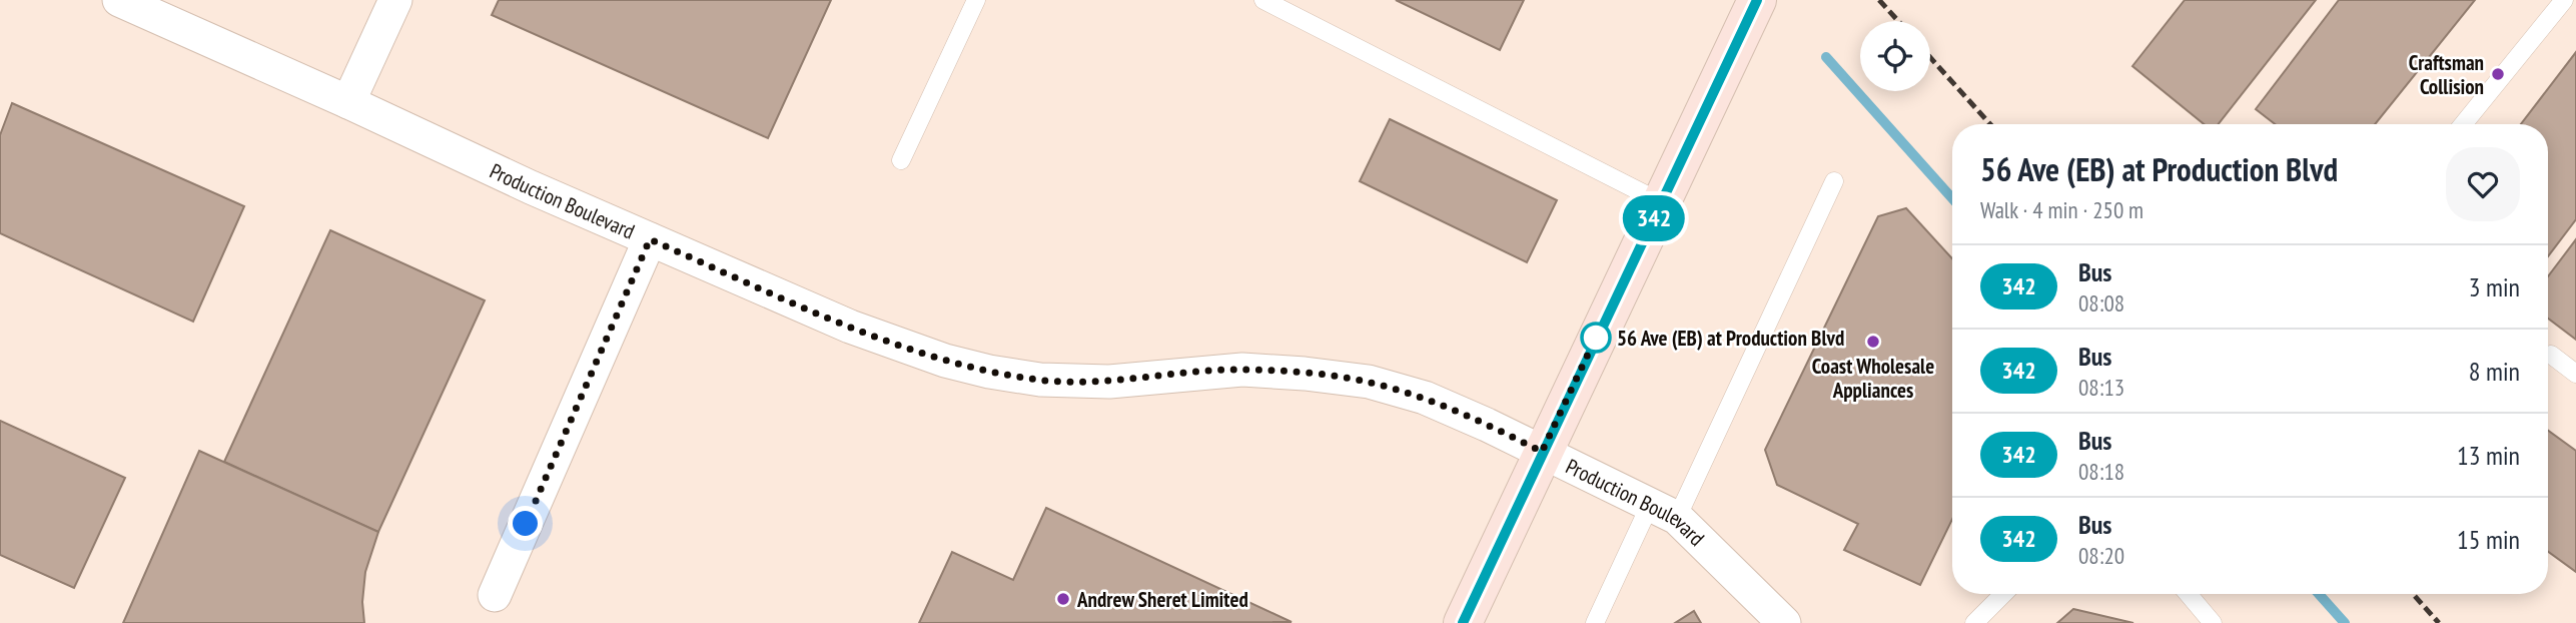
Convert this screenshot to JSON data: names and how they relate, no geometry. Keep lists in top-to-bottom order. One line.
{"streets":{"street":["Production Boulevard"]},"places":["Craftsman Collision","56 Ave (EB) at Production Blvd","Coast Wholesale Appliances","Andrew Sheret Limited"],"lines":["bus line 342"],"page":{"on_map":"342","heading":["56 Ave (EB) at Production Blvd","Walk · 4 min · 250 m"],"list":[{"mark":"342","name":"Bus","note":"08:08","value":"3 min"},{"mark":"342","name":"Bus","note":"08:13","value":"8 min"},{"mark":"342","name":"Bus","note":"08:18","value":"13 min"},{"mark":"342","name":"Bus","note":"08:20","value":"15 min"}]}}
